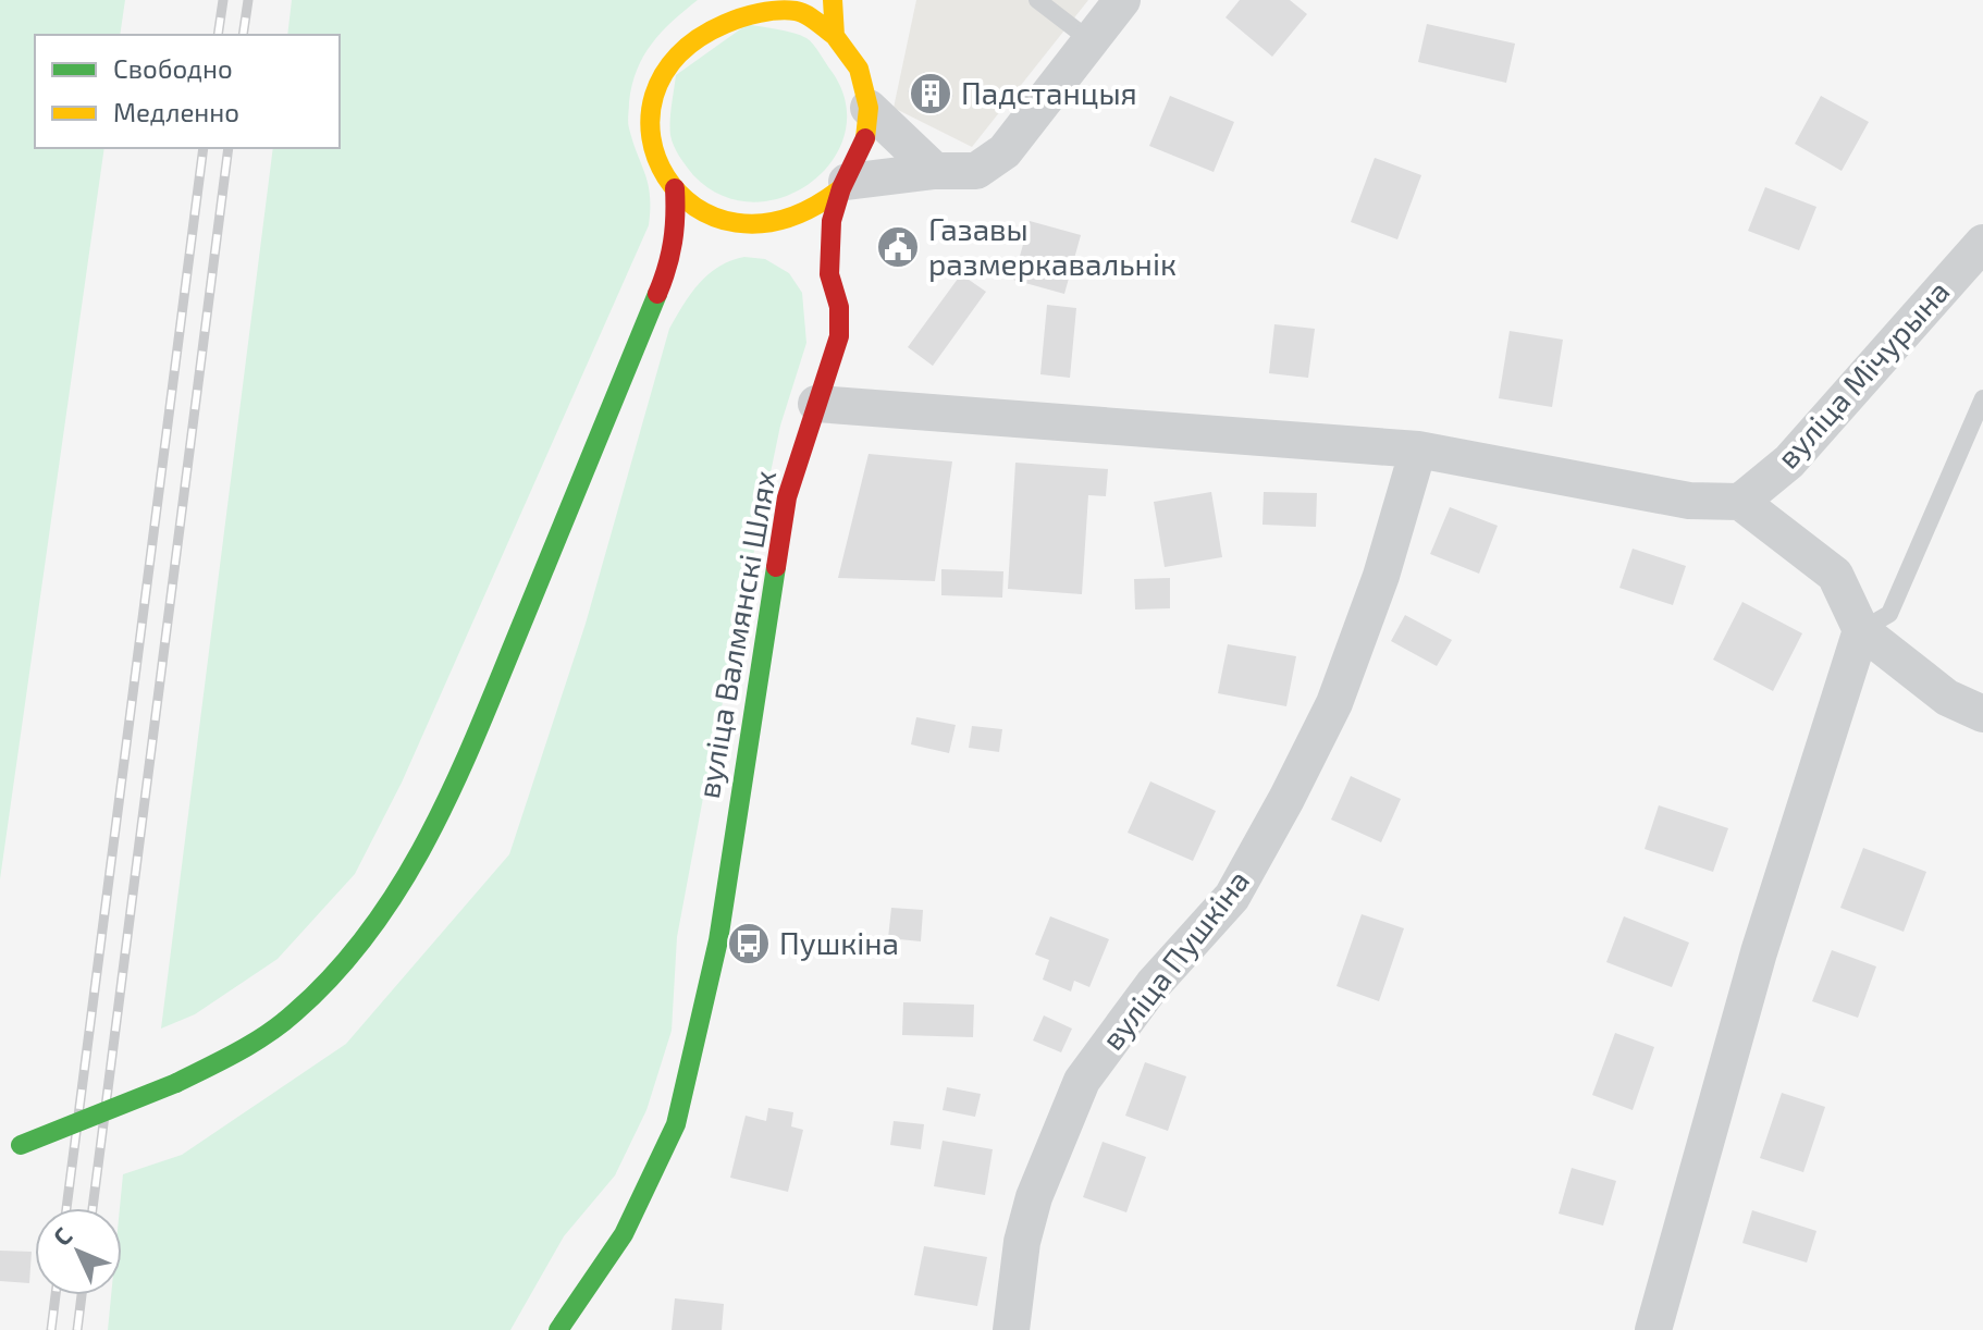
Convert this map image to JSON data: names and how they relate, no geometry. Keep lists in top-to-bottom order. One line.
{"streets":{"main road":["вуліца Валмянскі Шлях"],"street":["вуліца Мічурына","вуліца Пушкіна"]},"places":{"building":["Падстанцыя"],"public building":["Газавы размеркавальнік"],"bus stop":["Пушкіна"]},"legend":["Свободно","Медленно"],"north":"top left"}
